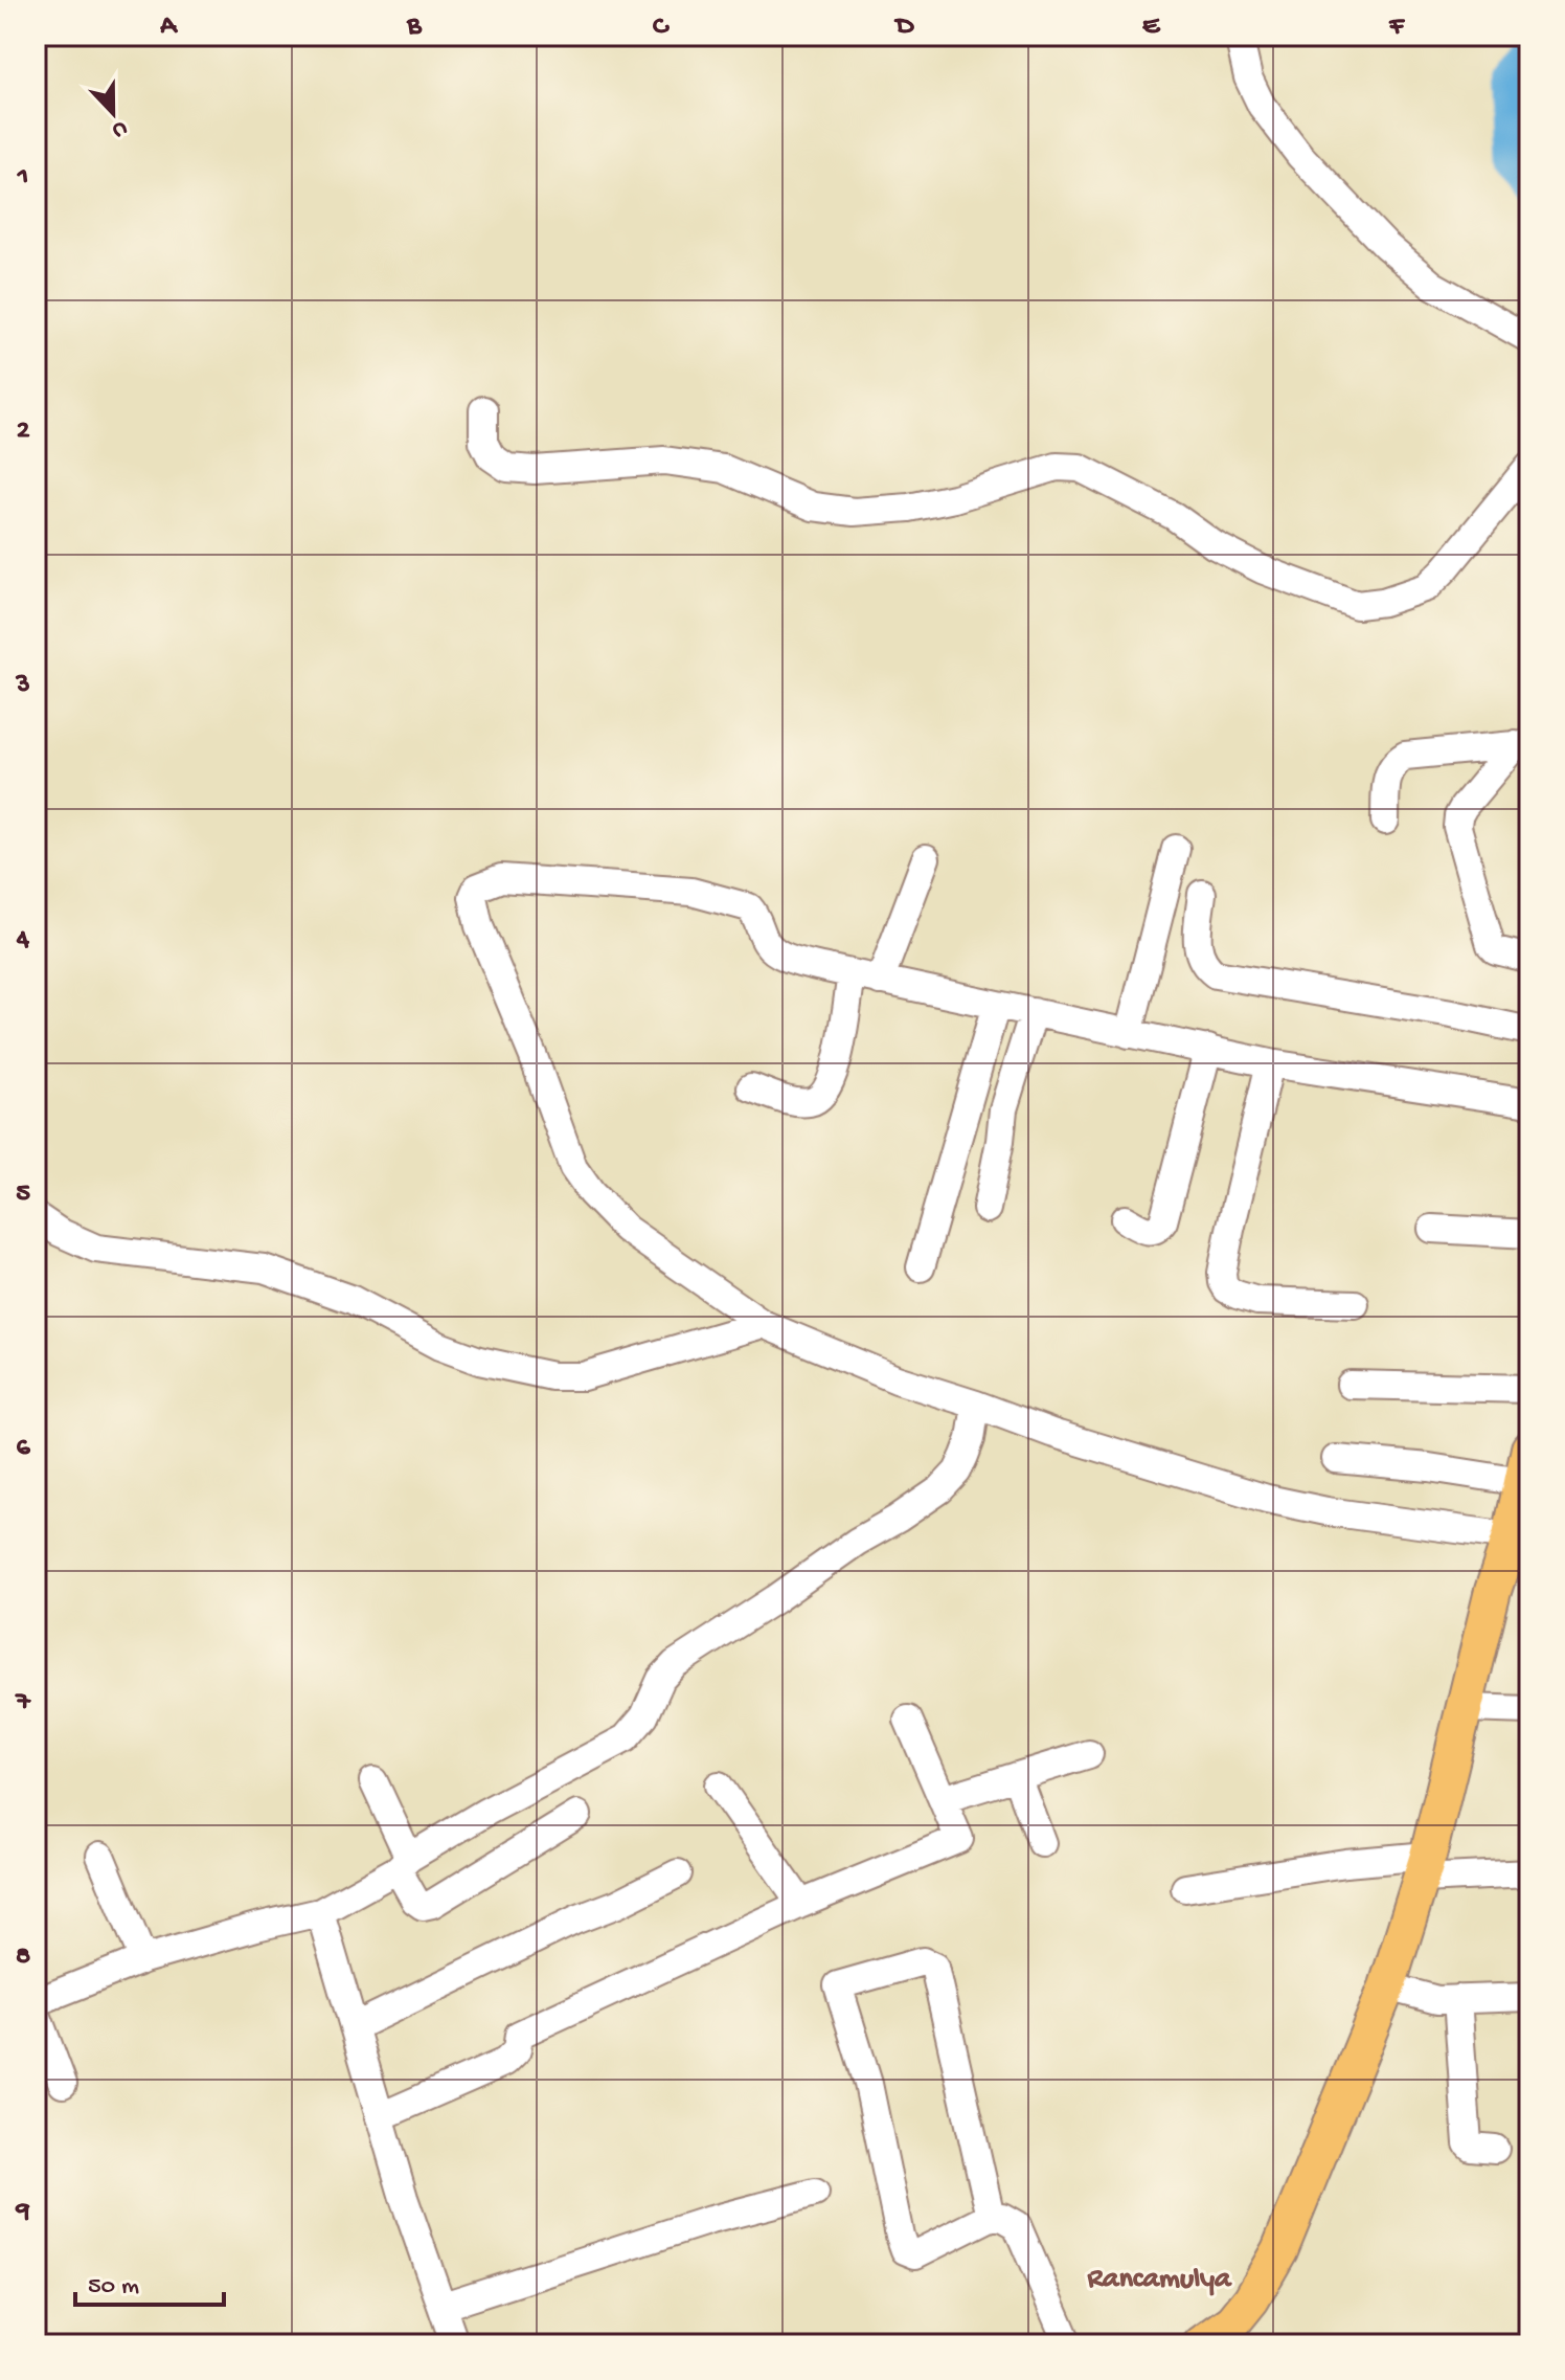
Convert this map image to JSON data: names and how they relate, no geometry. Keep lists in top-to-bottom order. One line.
{"districts":["Rancamulya"],"scale_bar":"50 m","north":"bottom","grid":{"columns":["A","B","C","D","E","F"],"rows":["1","2","3","4","5","6","7","8","9"]}}
